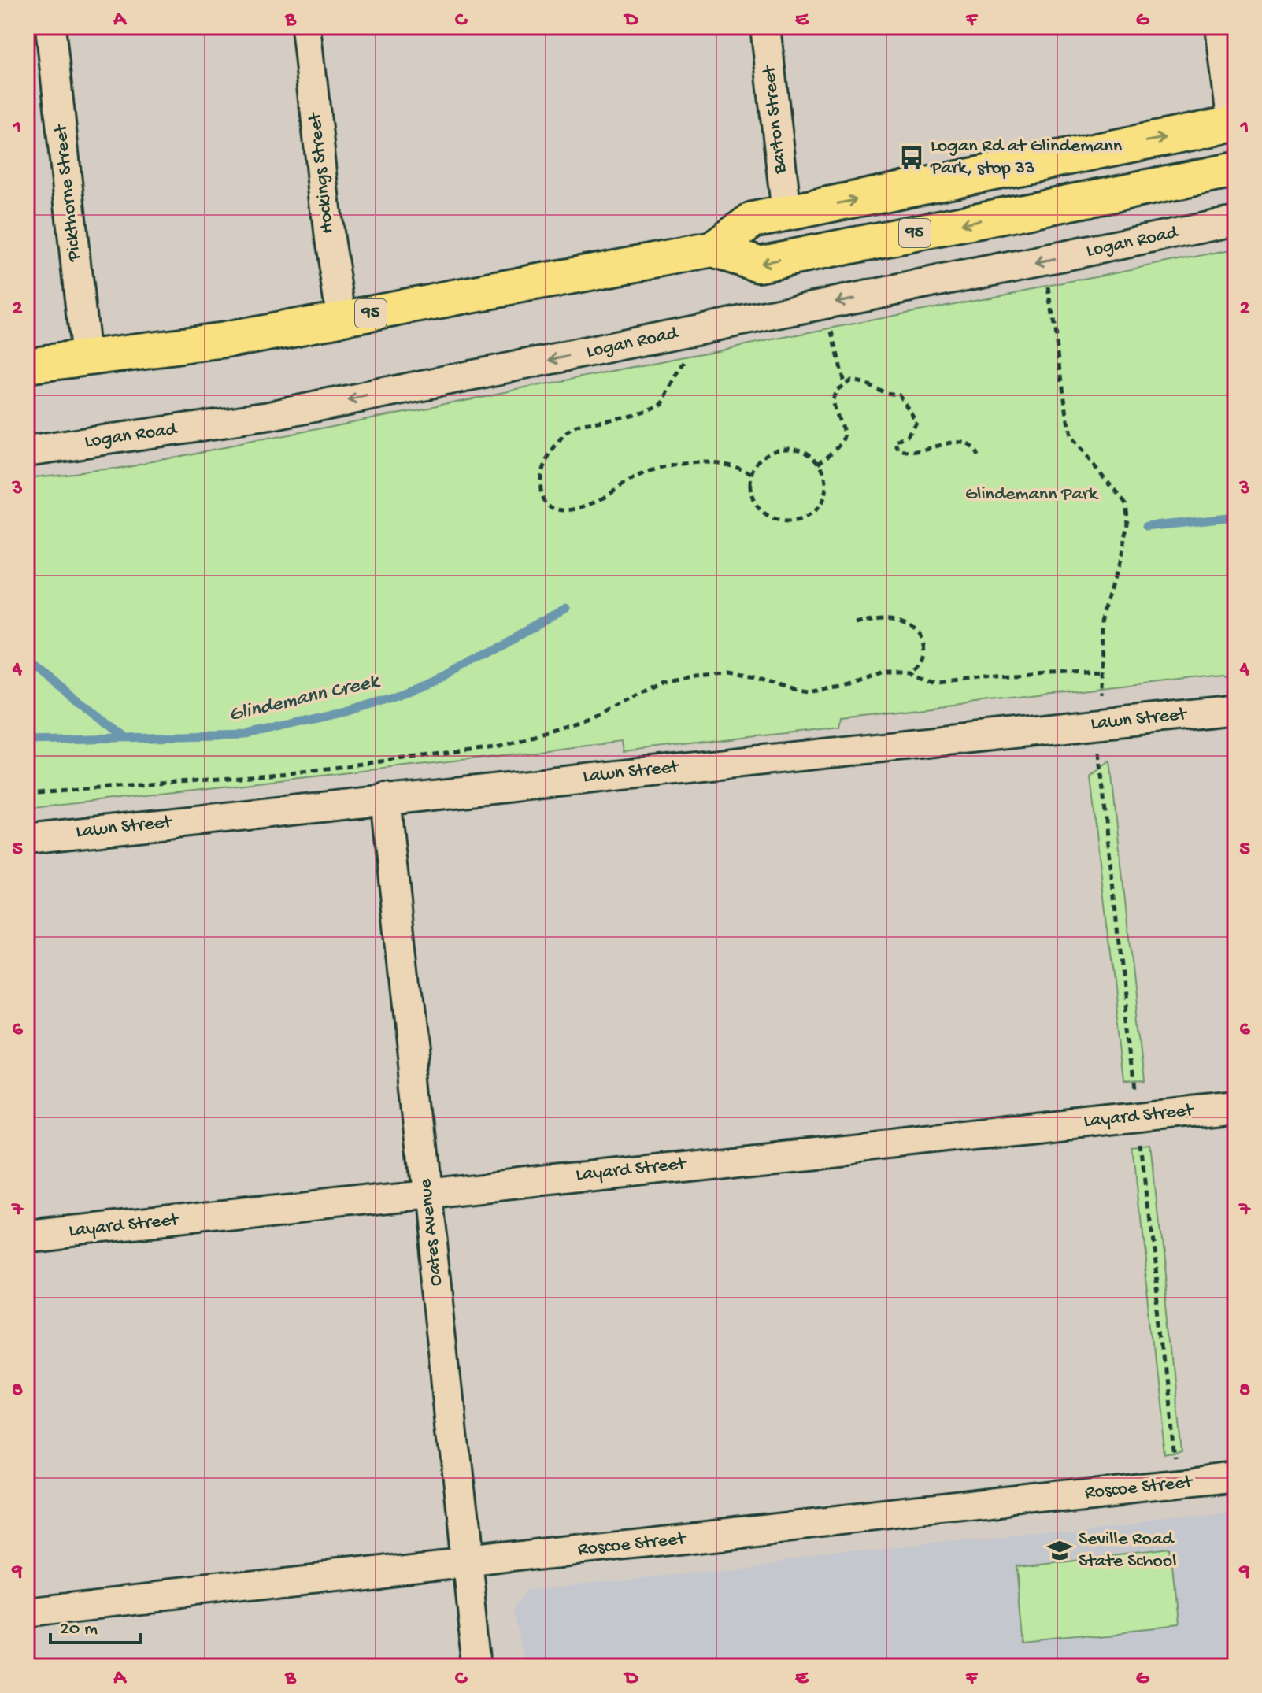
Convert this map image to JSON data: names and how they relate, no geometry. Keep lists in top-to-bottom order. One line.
{"streets":{"main road":["95"],"street":["Barton Street","Hockings Street","Pickthorne Street","Logan Road","Lawn Street","Layard Street","Oates Avenue","Roscoe Street"]},"crossings":[["Barton Street","95"],["Hockings Street","95"],["Pickthorne Street","95"],["Lawn Street","Oates Avenue"],["Layard Street","Oates Avenue"],["Oates Avenue","Roscoe Street"]],"one_way":["Logan Road"],"water":["Glindemann Creek"],"parks":["Glindemann Park"],"places":{"bus stop":["Logan Rd at Glindemann Park, stop 33"],"school or university":["Seville Road State School"]},"scale_bar":"20 m","grid":{"columns":["A","B","C","D","E","F","G"],"rows":["1","2","3","4","5","6","7","8","9"]}}
